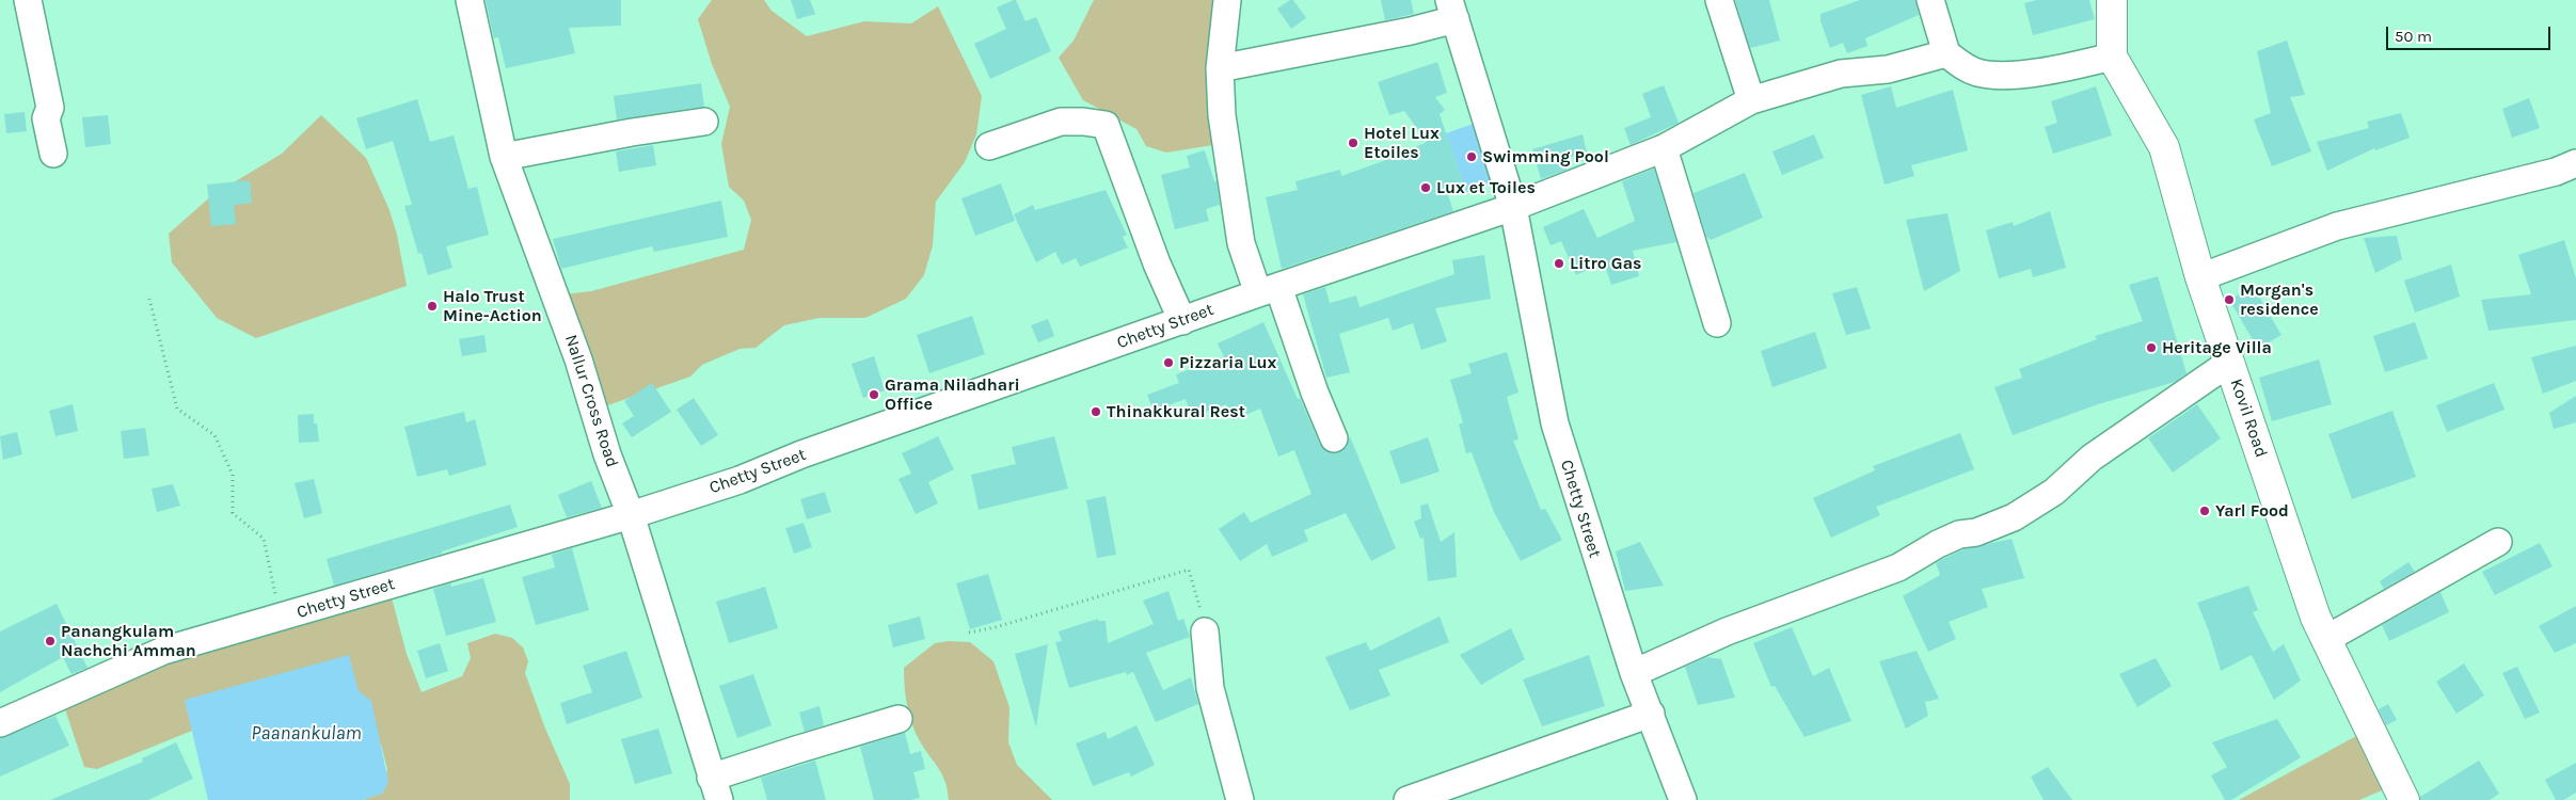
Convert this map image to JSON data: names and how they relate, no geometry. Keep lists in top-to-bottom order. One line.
{"streets":{"street":["Chetty Street","Nallur Cross Road","Kovil Road"]},"crossings":[["Chetty Street","Nallur Cross Road"]],"water":["Paanankulam"],"places":["Hotel Lux Etoiles","Swimming Pool","Lux et Toiles","Litro Gas","Morgan's residence","Halo Trust Mine-Action","Heritage Villa","Pizzaria Lux","Grama Niladhari Office","Thinakkural Rest","Yarl Food","Panangkulam Nachchi Amman"],"scale_bar":"50 m"}
